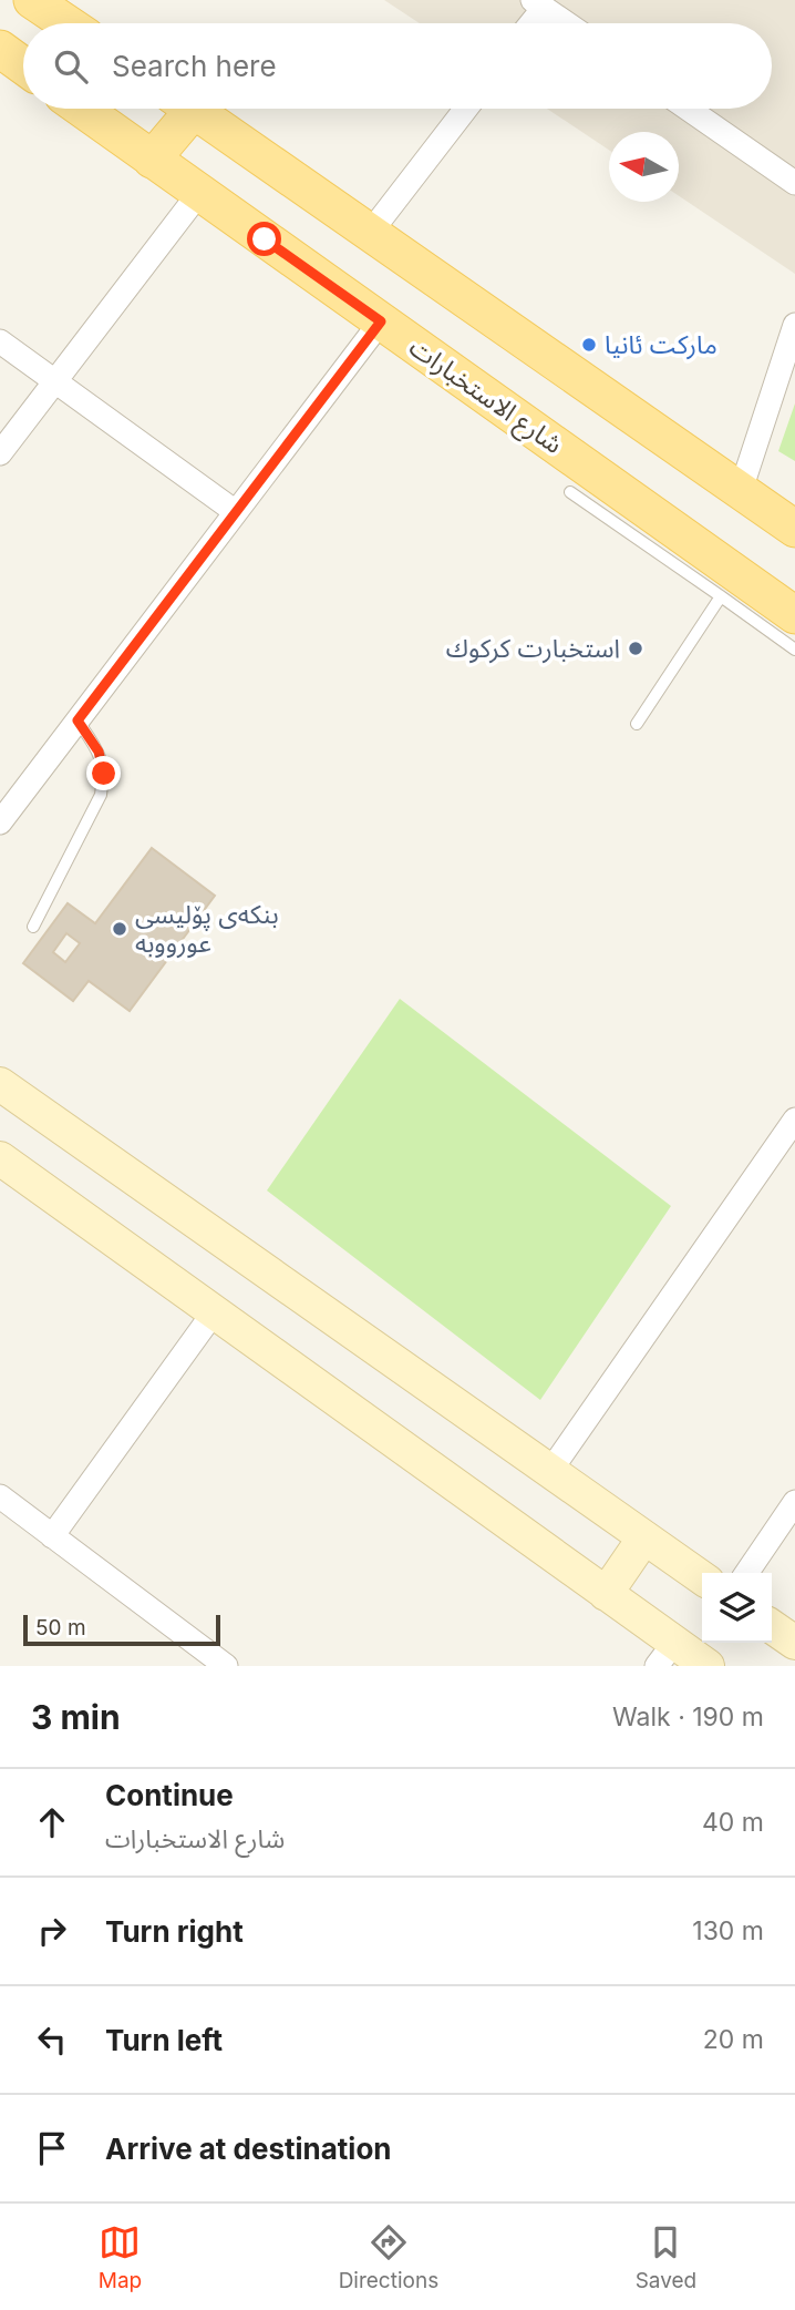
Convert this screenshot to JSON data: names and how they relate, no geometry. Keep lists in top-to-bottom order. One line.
{"streets":{"main road":["شارع الاستخبارات"]},"places":["ماركت ئانيا","استخبارت كركوك","بنکەی پۆلیسی عورووبە"],"scale_bar":"50 m","north":"left","page":{"search":"Search here","scale":"50 m","heading":["3 min","Walk · 190 m"],"list":[["Continue","شارع الاستخبارات","40 m"],["Turn right","130 m"],["Turn left","20 m"],"Arrive at destination"],"nav":["Map","Directions","Saved"]}}
